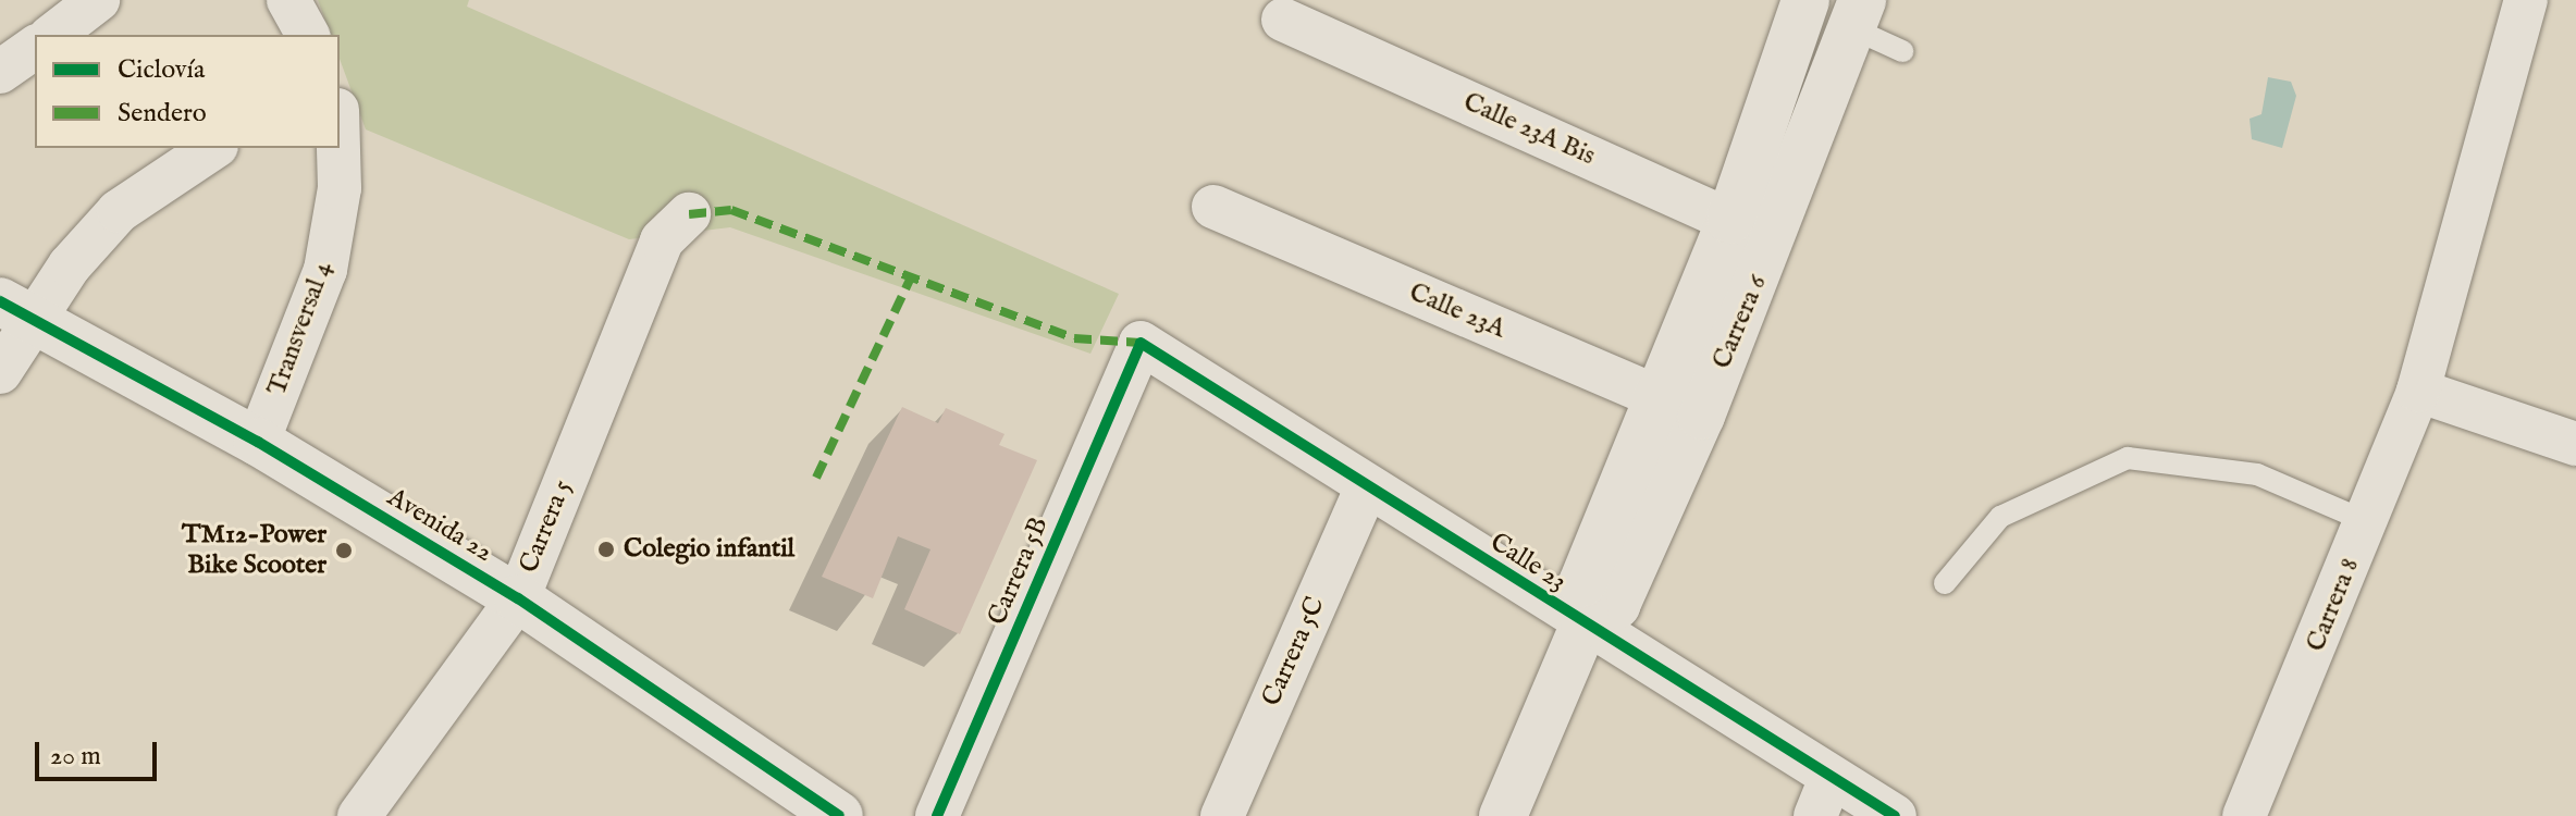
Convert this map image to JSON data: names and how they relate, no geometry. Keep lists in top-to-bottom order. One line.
{"streets":{"street":["Calle 23A Bis","Calle 23A","Carrera 6","Transversal 4","Avenida 22","Carrera 5","Calle 23","Carrera 5B","Carrera 8","Carrera 5C"]},"crossings":[["Calle 23A Bis","Carrera 6"],["Calle 23A","Carrera 6"],["Carrera 6","Calle 23"],["Transversal 4","Avenida 22"],["Avenida 22","Carrera 5"],["Calle 23","Carrera 5B"],["Calle 23","Carrera 5C"]],"places":["Colegio infantil","TM12-Power Bike Scooter"],"legend":["Ciclovía","Sendero"],"scale_bar":"20 m"}
